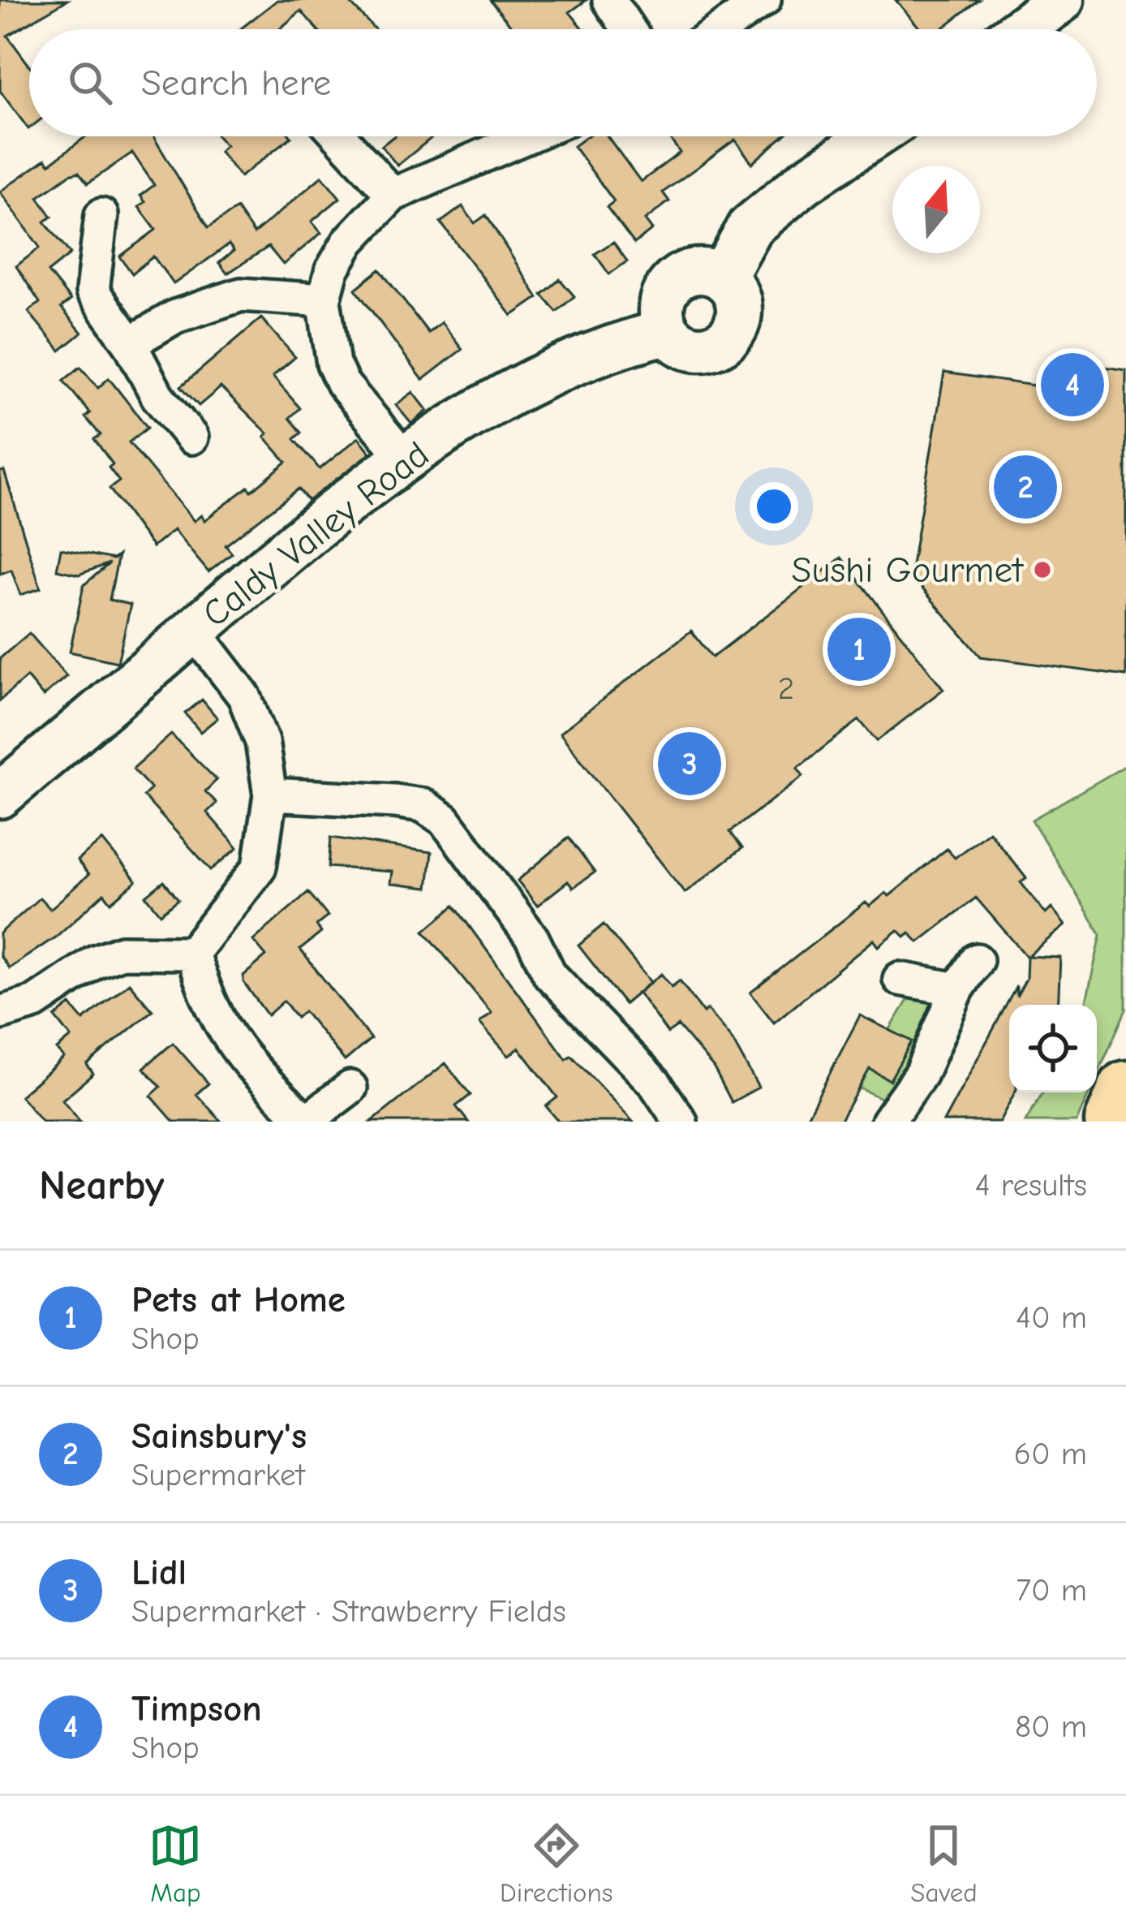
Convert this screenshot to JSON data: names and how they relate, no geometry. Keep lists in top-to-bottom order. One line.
{"streets":{"street":["Caldy Valley Road"]},"places":["Sushi Gourmet"],"house_numbers":["2"],"north":"top","page":{"search":"Search here","pins":["4","2","1","3"],"heading":["Nearby","4 results"],"list":[{"mark":"1","name":"Pets at Home","note":"Shop","value":"40 m"},{"mark":"2","name":"Sainsbury's","note":"Supermarket","value":"60 m"},{"mark":"3","name":"Lidl","note":"Supermarket · Strawberry Fields","value":"70 m"},{"mark":"4","name":"Timpson","note":"Shop","value":"80 m"}],"nav":["Map","Directions","Saved"]}}
